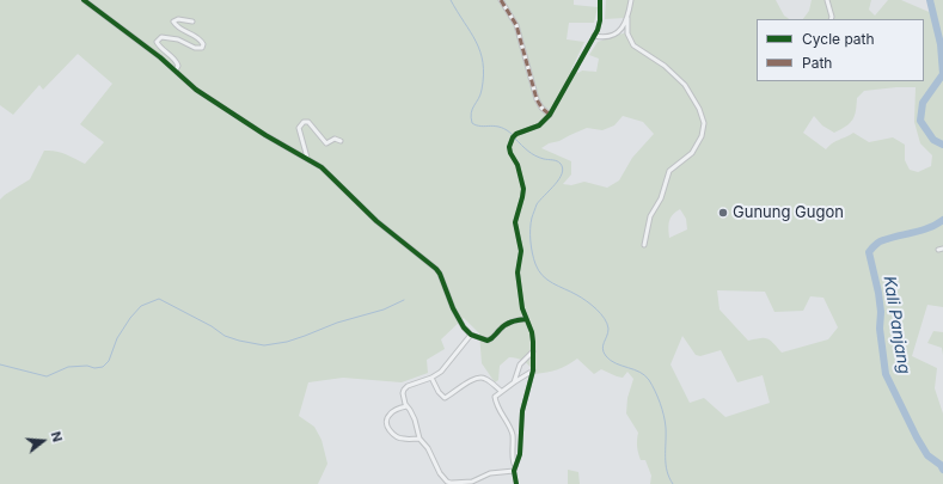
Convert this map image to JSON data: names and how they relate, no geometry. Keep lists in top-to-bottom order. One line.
{"water":["Kali Panjang"],"places":["Gunung Gugon"],"legend":["Cycle path","Path"],"north":"right"}
